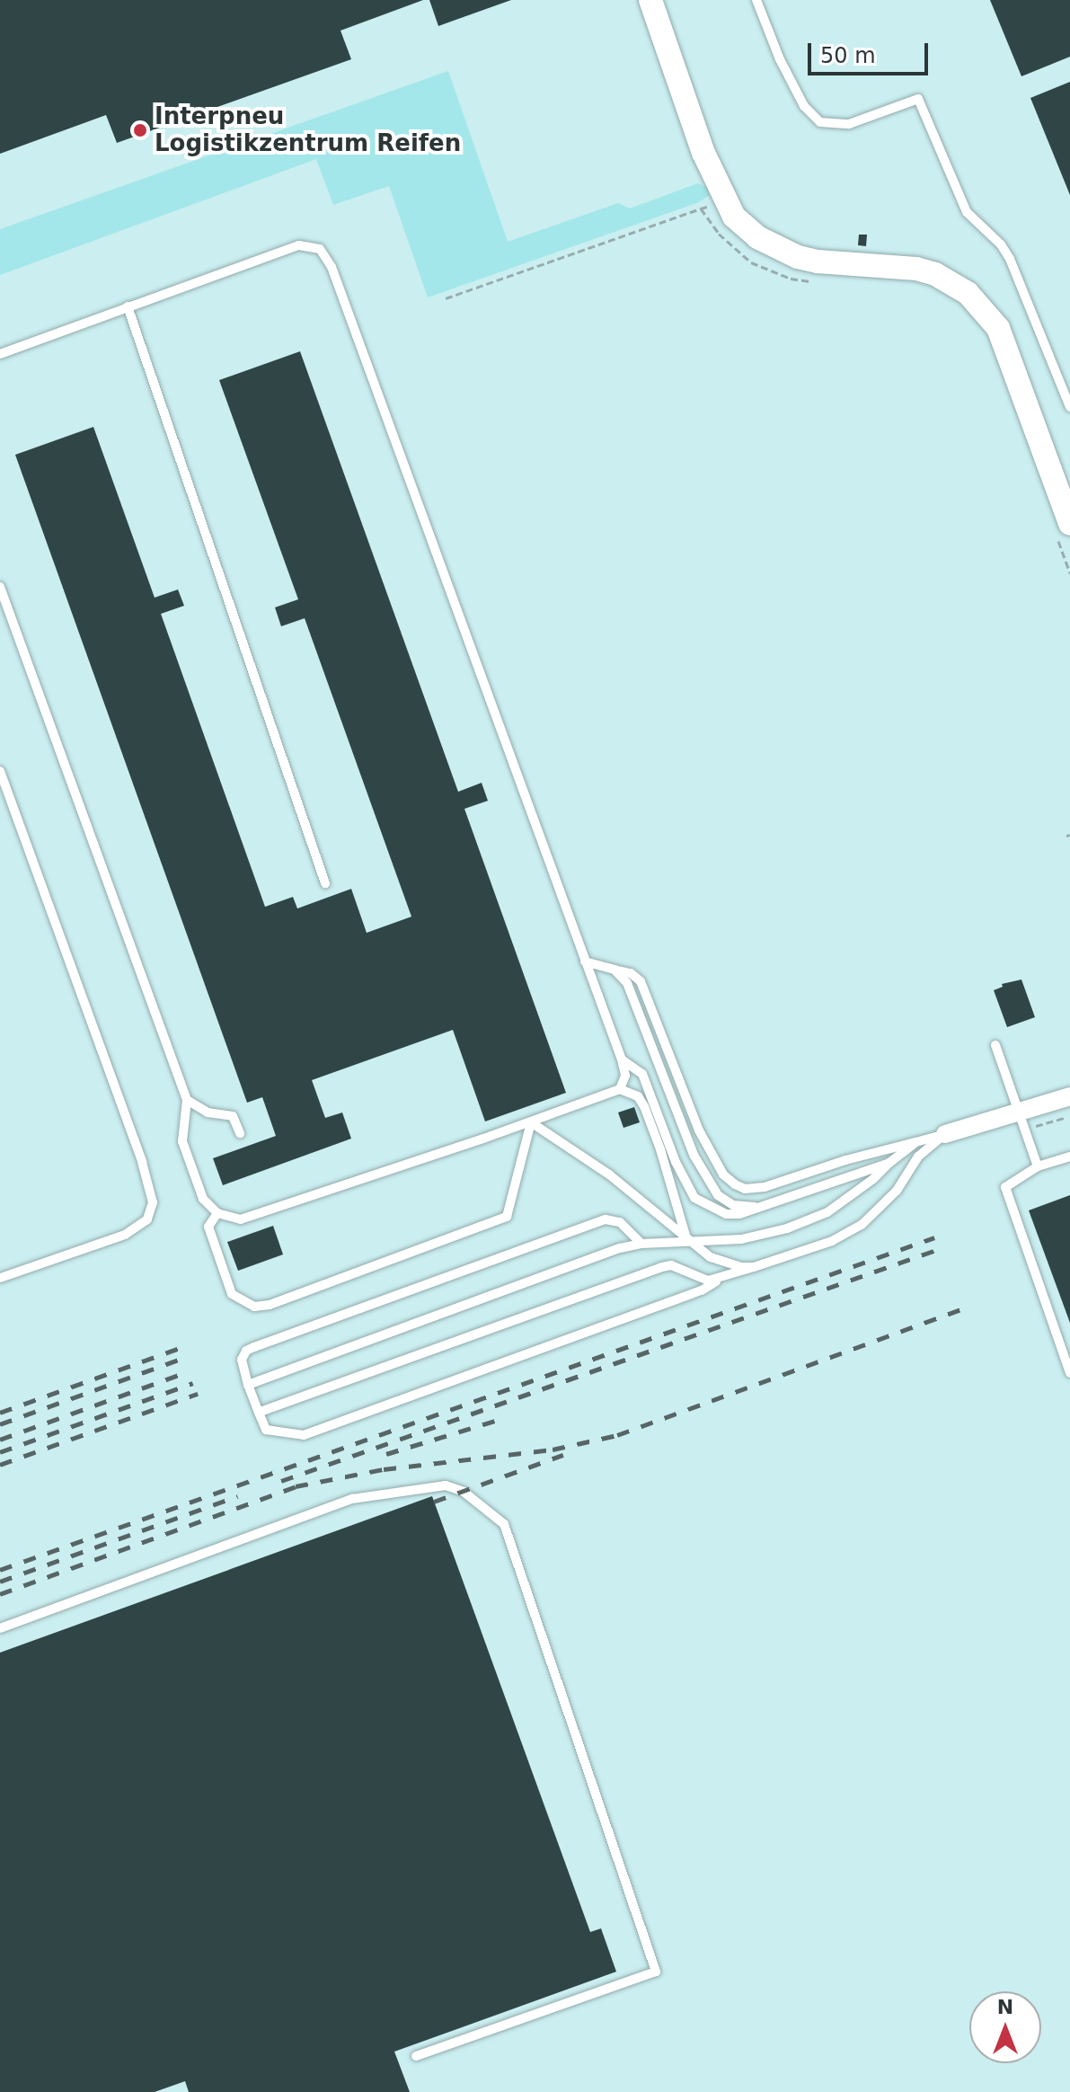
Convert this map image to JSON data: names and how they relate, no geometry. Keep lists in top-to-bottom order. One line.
{"places":["Interpneu Logistikzentrum Reifen"],"scale_bar":"50 m","north":"top"}
